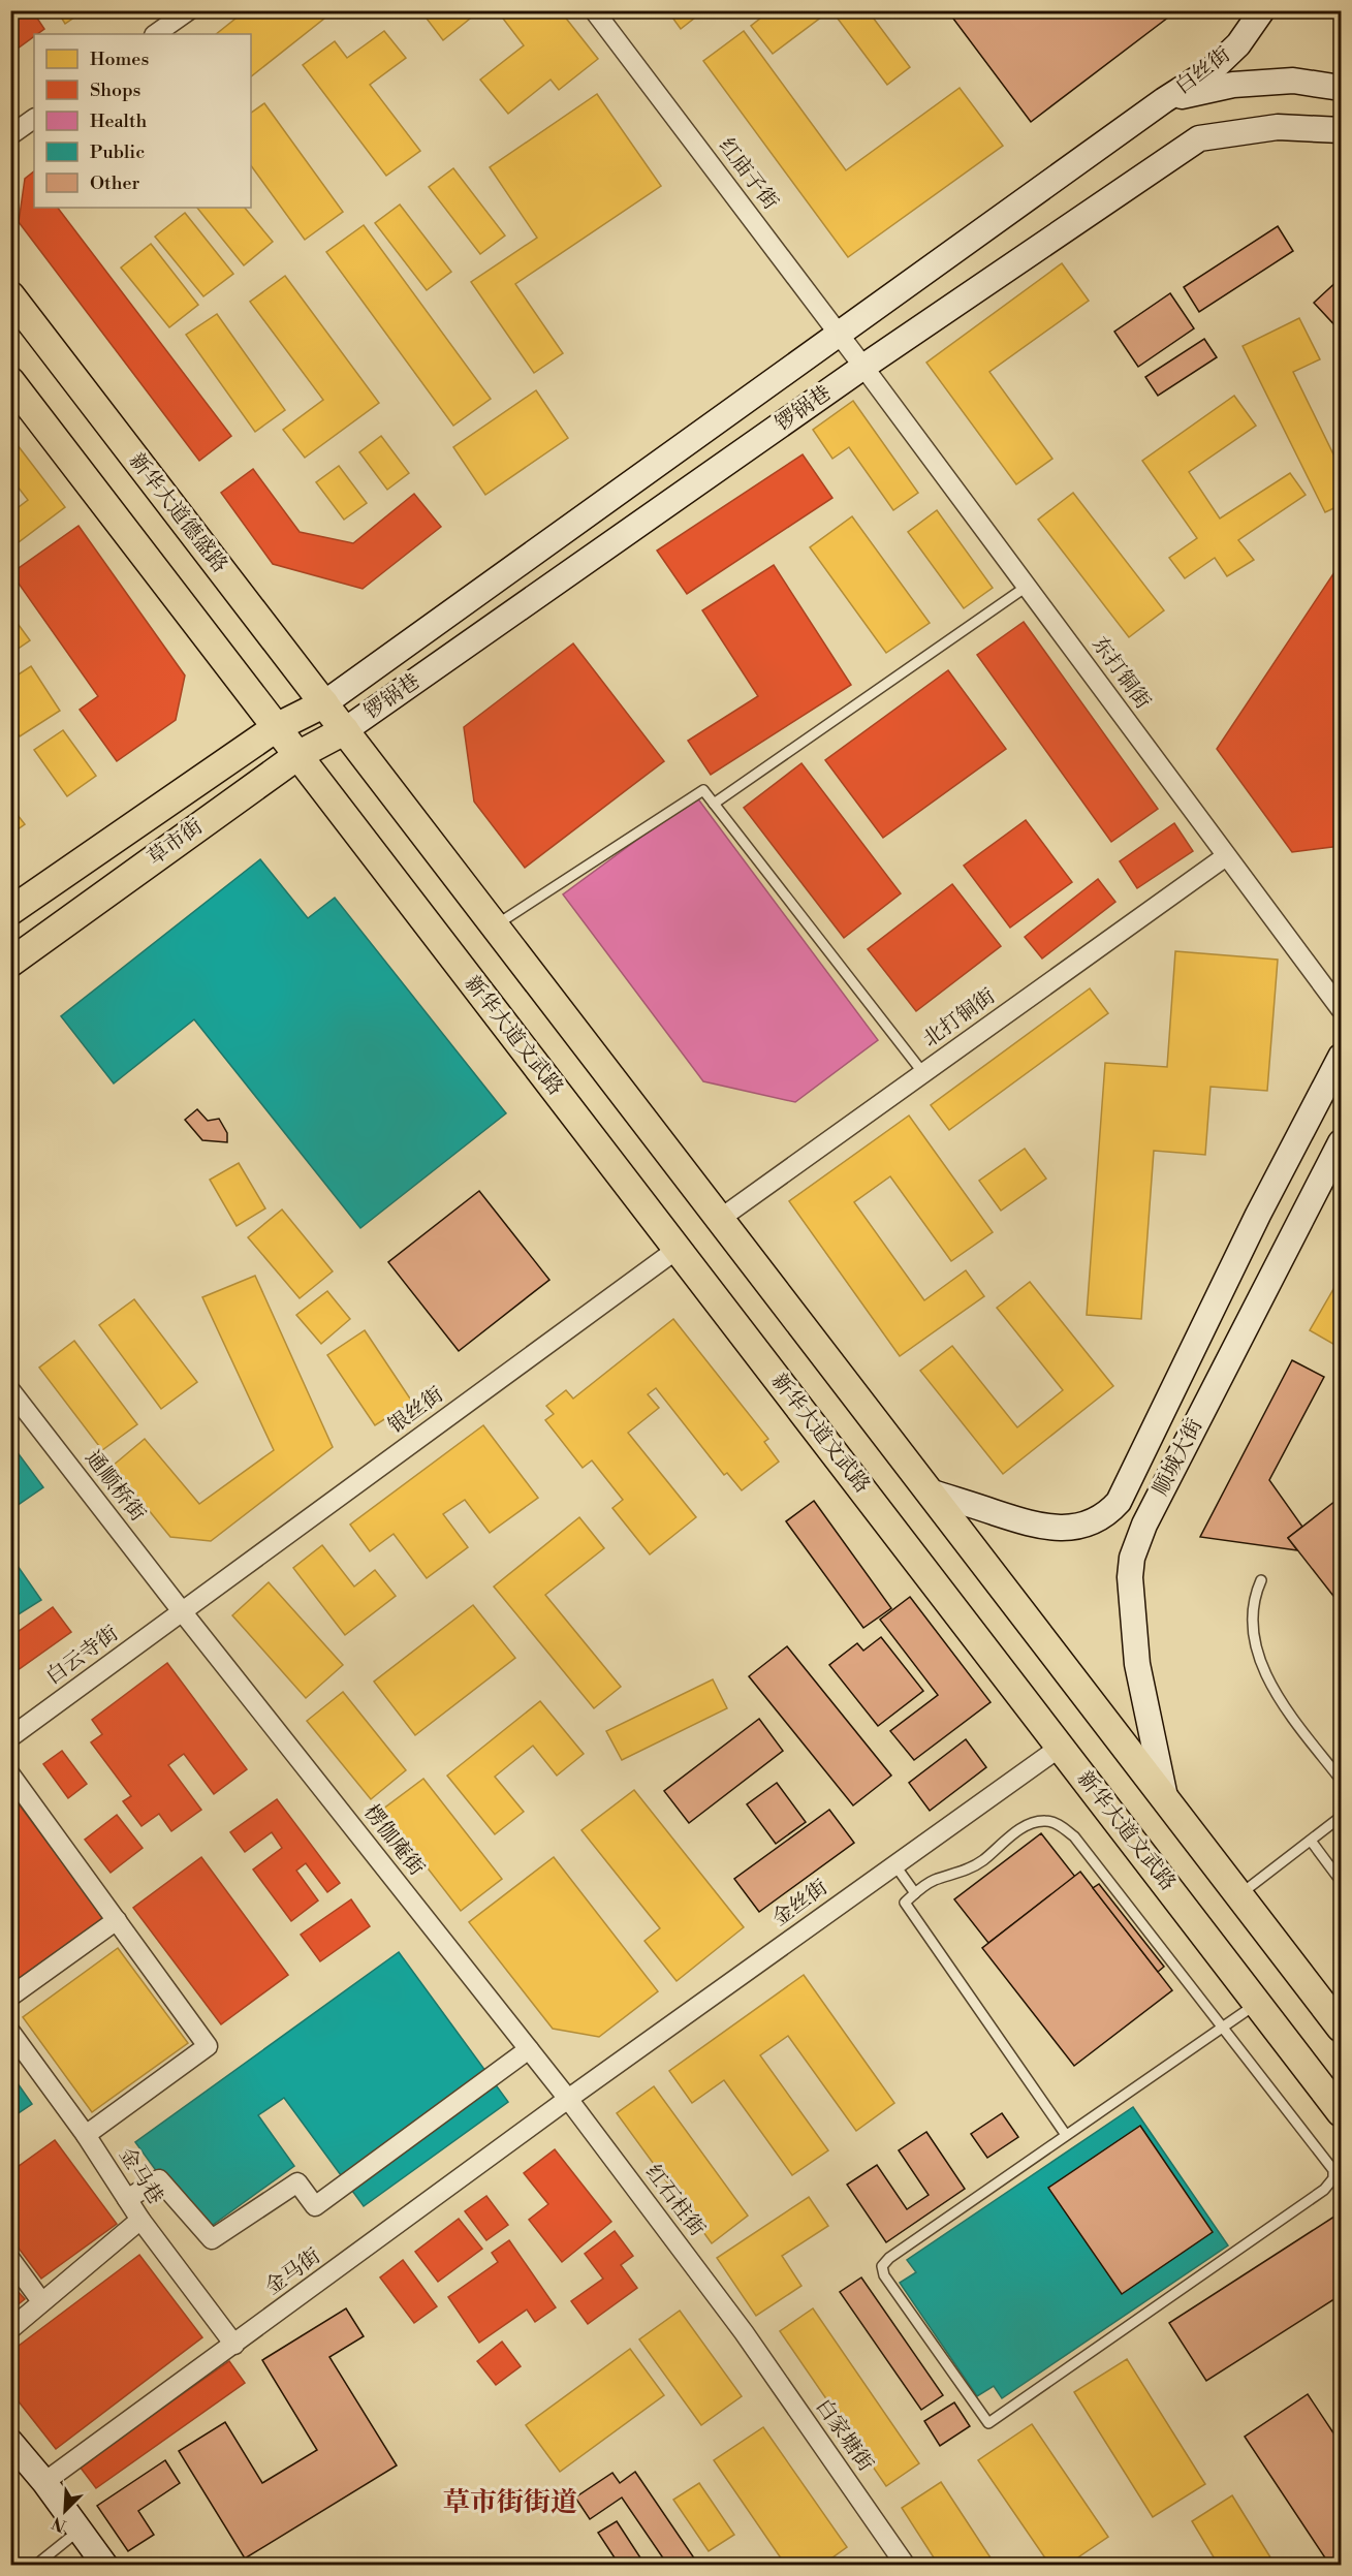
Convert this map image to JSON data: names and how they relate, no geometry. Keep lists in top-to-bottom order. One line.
{"streets":{"main road":["白丝街","锣锅巷","新华大道德盛路","草市街","新华大道文武路","顺城大街"],"street":["红庙子街","东打铜街","北打铜街","银丝街","通顺桥街","白云寺街","楞伽庵街","金丝街","金马巷","红石柱街","金马街","白家塘街"]},"crossings":[["白丝街","锣锅巷"],["红庙子街","锣锅巷"],["红庙子街","东打铜街"],["锣锅巷","新华大道德盛路"],["锣锅巷","东打铜街"],["锣锅巷","草市街"],["新华大道德盛路","草市街"],["东打铜街","北打铜街"],["草市街","新华大道文武路"],["新华大道文武路","银丝街"],["新华大道文武路","金丝街"],["银丝街","通顺桥街"],["银丝街","白云寺街"],["银丝街","楞伽庵街"],["通顺桥街","白云寺街"],["通顺桥街","楞伽庵街"],["白云寺街","楞伽庵街"],["楞伽庵街","金丝街"],["楞伽庵街","红石柱街"],["楞伽庵街","金马街"],["金丝街","红石柱街"],["金丝街","金马街"],["金马巷","金马街"],["红石柱街","金马街"],["红石柱街","白家塘街"]],"districts":["草市街街道"],"legend":["Homes","Shops","Health","Public","Other"],"north":"bottom left"}
